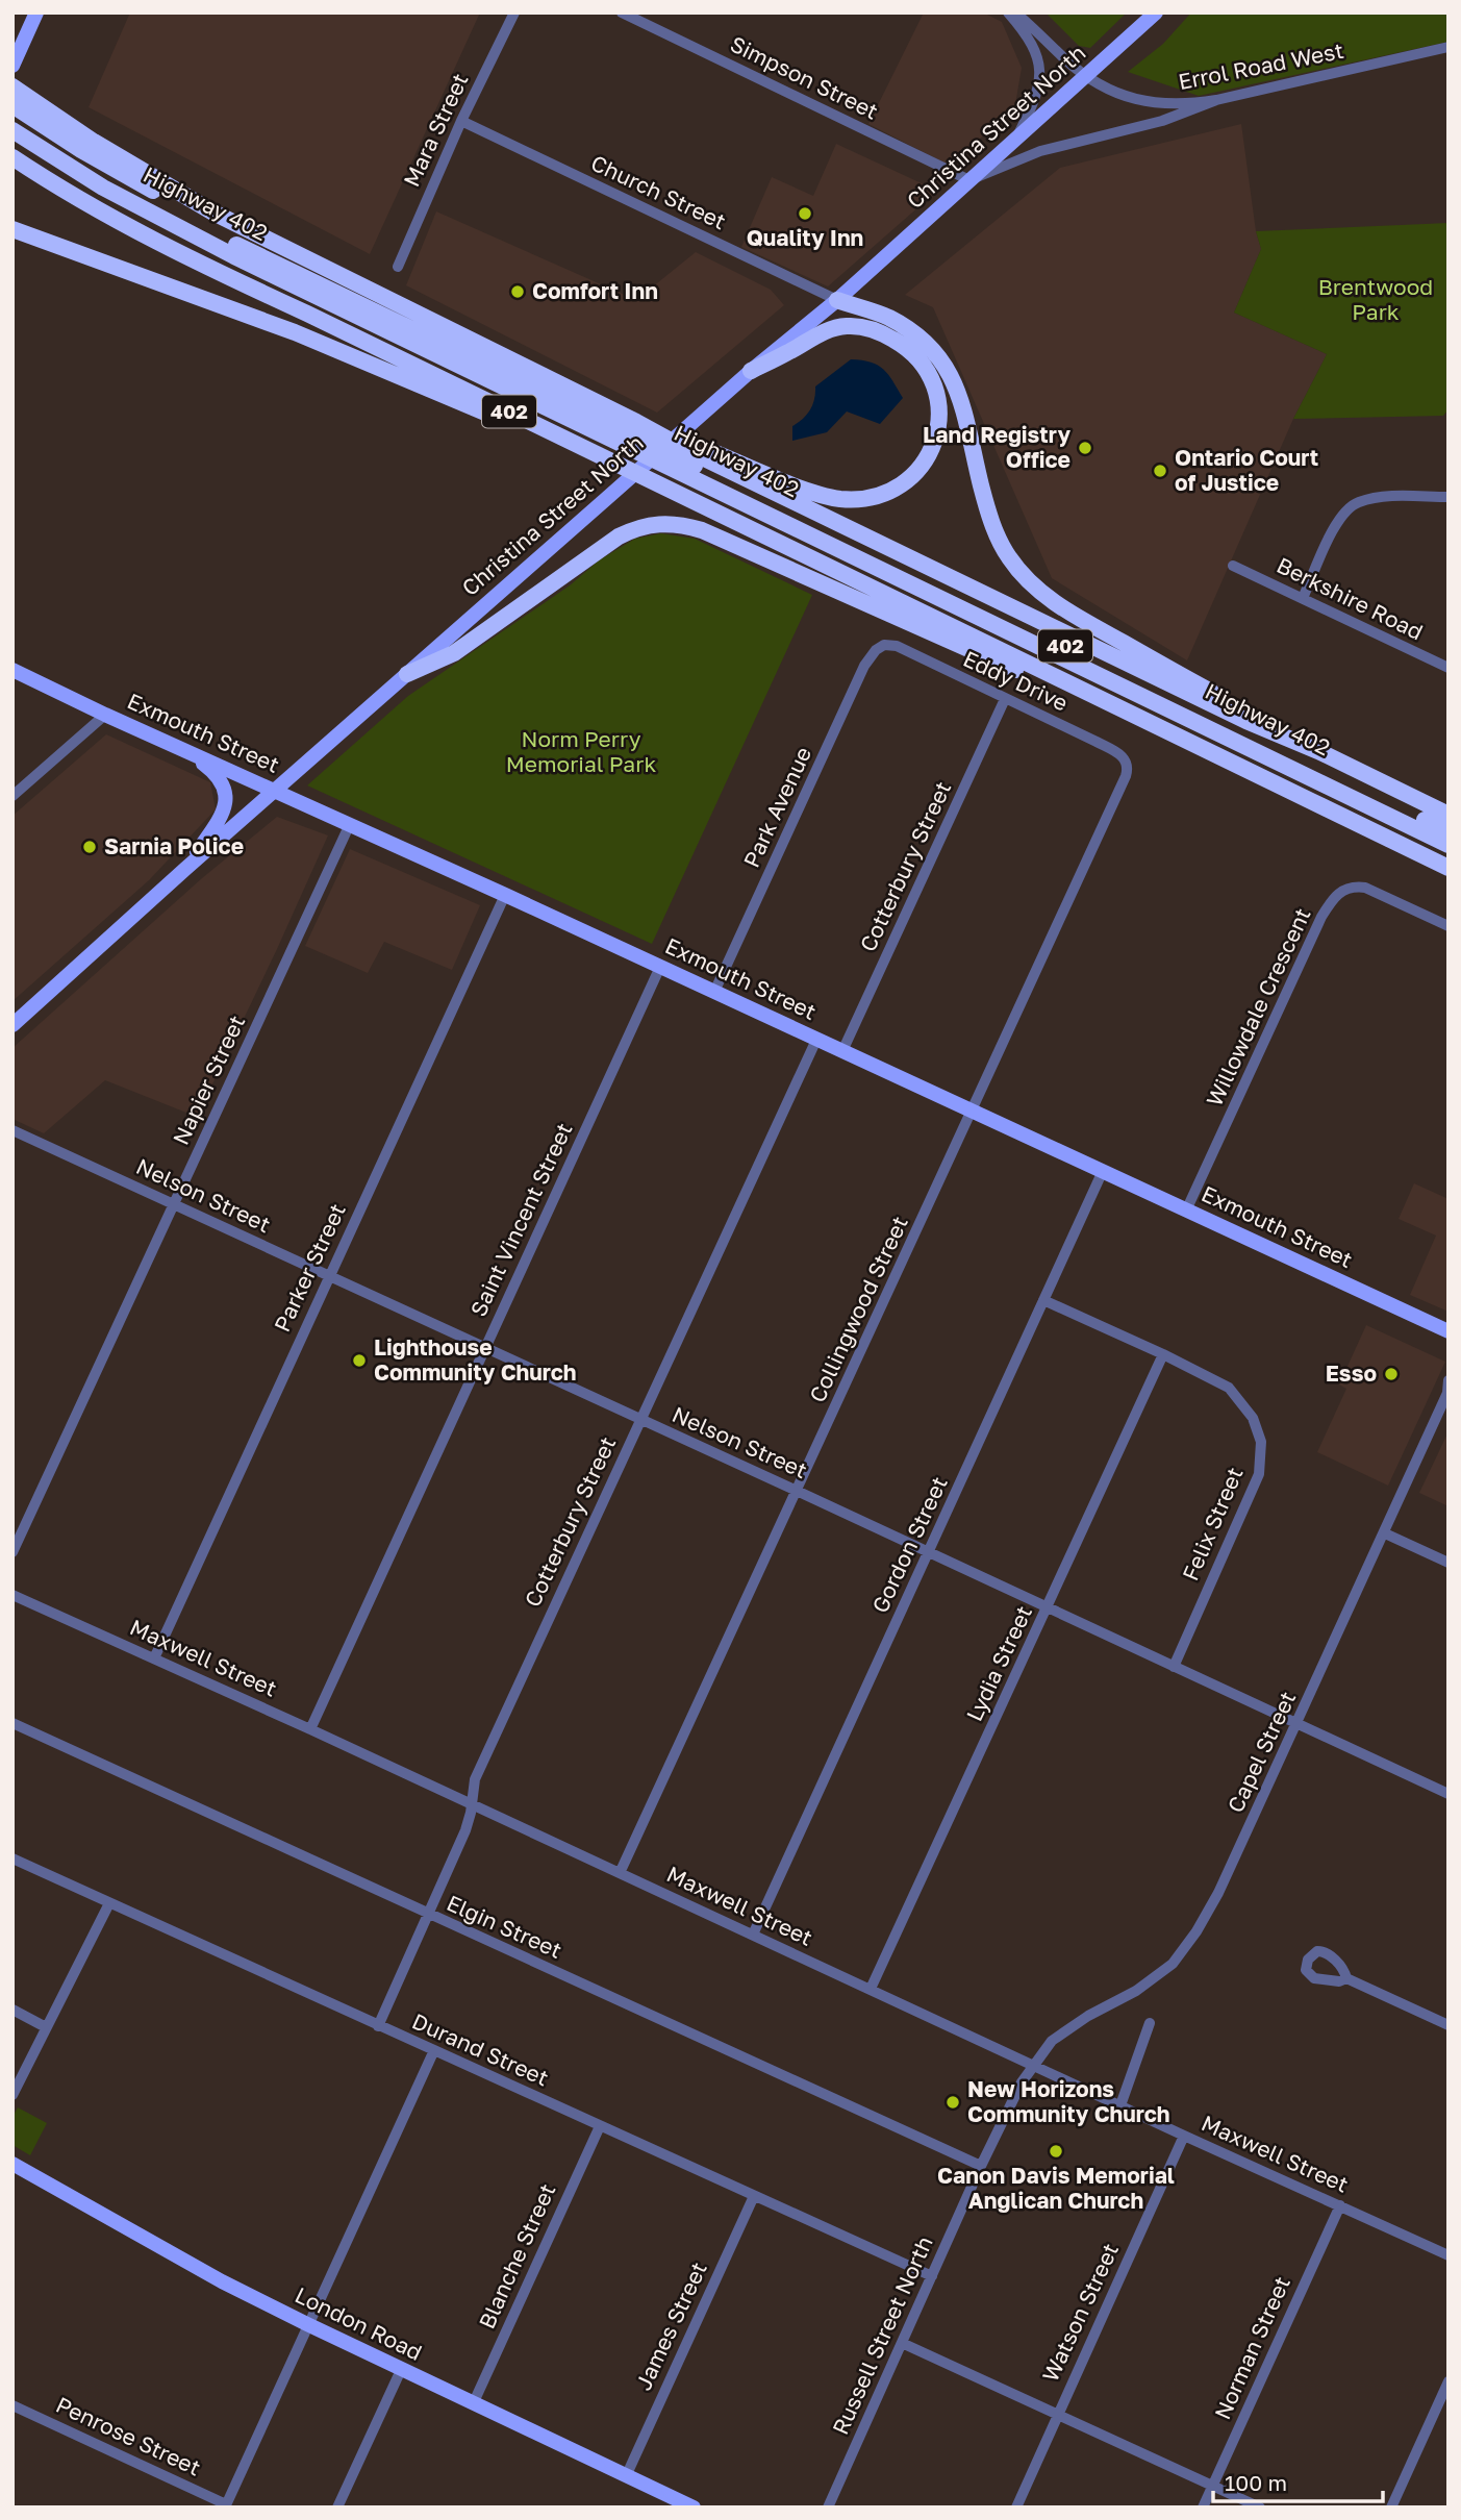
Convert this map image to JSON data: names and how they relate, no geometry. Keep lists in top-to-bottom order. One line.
{"streets":{"highway":["Highway 402","402"],"main road":["Christina Street North","Exmouth Street","London Road"],"street":["Errol Road West","Simpson Street","Mara Street","Church Street","Berkshire Road","Eddy Drive","Park Avenue","Cotterbury Street","Willowdale Crescent","Napier Street","Nelson Street","Saint Vincent Street","Parker Street","Collingwood Street","Felix Street","Gordon Street","Maxwell Street","Lydia Street","Capel Street","Elgin Street","Durand Street","Blanche Street","Watson Street","James Street","Russell Street North","Norman Street","Penrose Street"]},"crossings":[["Errol Road West","Christina Street North"],["Simpson Street","Christina Street North"],["Christina Street North","Church Street"],["Christina Street North","Exmouth Street"],["Mara Street","Church Street"],["Eddy Drive","Park Avenue"],["Eddy Drive","Cotterbury Street"],["Eddy Drive","Collingwood Street"],["Exmouth Street","Park Avenue"],["Exmouth Street","Cotterbury Street"],["Exmouth Street","Willowdale Crescent"],["Exmouth Street","Napier Street"],["Exmouth Street","Saint Vincent Street"],["Exmouth Street","Parker Street"],["Exmouth Street","Collingwood Street"],["Exmouth Street","Gordon Street"],["Cotterbury Street","Nelson Street"],["Cotterbury Street","Maxwell Street"],["Cotterbury Street","Elgin Street"],["Cotterbury Street","Durand Street"],["Napier Street","Nelson Street"],["Nelson Street","Saint Vincent Street"],["Nelson Street","Parker Street"],["Nelson Street","Collingwood Street"],["Nelson Street","Felix Street"],["Nelson Street","Gordon Street"],["Nelson Street","Lydia Street"],["Nelson Street","Capel Street"],["Saint Vincent Street","Maxwell Street"],["Parker Street","Maxwell Street"],["Collingwood Street","Maxwell Street"],["Felix Street","Gordon Street"],["Felix Street","Lydia Street"],["Gordon Street","Maxwell Street"],["Maxwell Street","Lydia Street"],["Maxwell Street","Capel Street"],["Maxwell Street","Watson Street"],["Maxwell Street","Russell Street North"],["Maxwell Street","Norman Street"],["Capel Street","Russell Street North"],["Elgin Street","Russell Street North"],["Durand Street","Blanche Street"],["Durand Street","James Street"],["Durand Street","Russell Street North"],["Blanche Street","London Road"],["London Road","James Street"]],"parks":["Brentwood Park","Norm Perry Memorial Park"],"places":["Quality Inn","Comfort Inn","Land Registry Office","Ontario Court of Justice","Sarnia Police","Lighthouse Community Church","Esso","New Horizons Community Church","Canon Davis Memorial Anglican Church"],"scale_bar":"100 m"}
